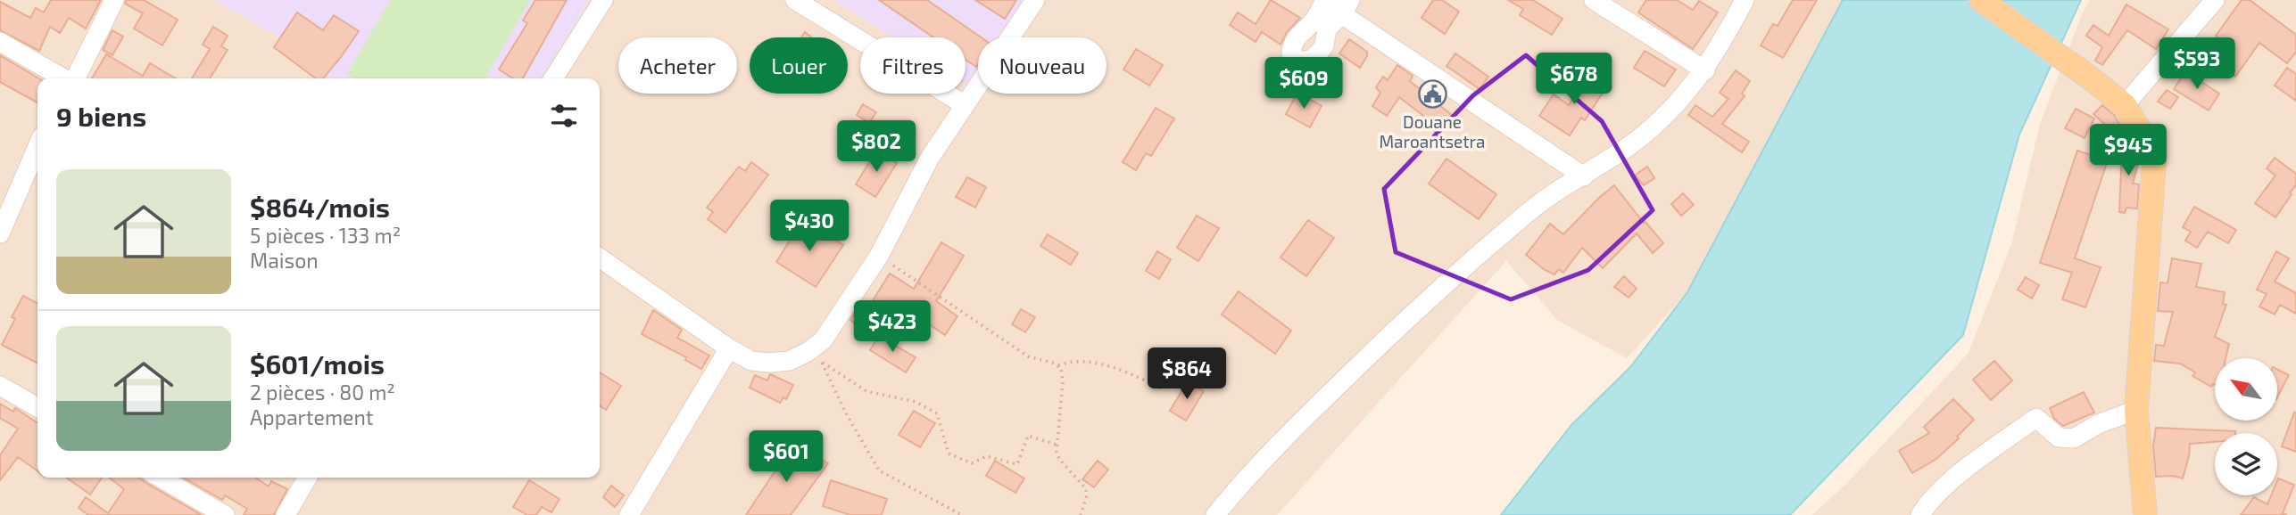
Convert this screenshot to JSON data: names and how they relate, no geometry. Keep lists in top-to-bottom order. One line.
{"places":{"public building":["Douane Maroantsetra"]},"north":"top left","page":{"price":["$593","$678","$609","$802","$945","$430","$423","$864","$601"],"chip":["Acheter","Louer","Filtres","Nouveau"],"heading":"9 biens","list":[{"name":"$864/mois","note":"5 pièces · 133 m² · Maison"},{"name":"$601/mois","note":"2 pièces · 80 m² · Appartement"}]}}
